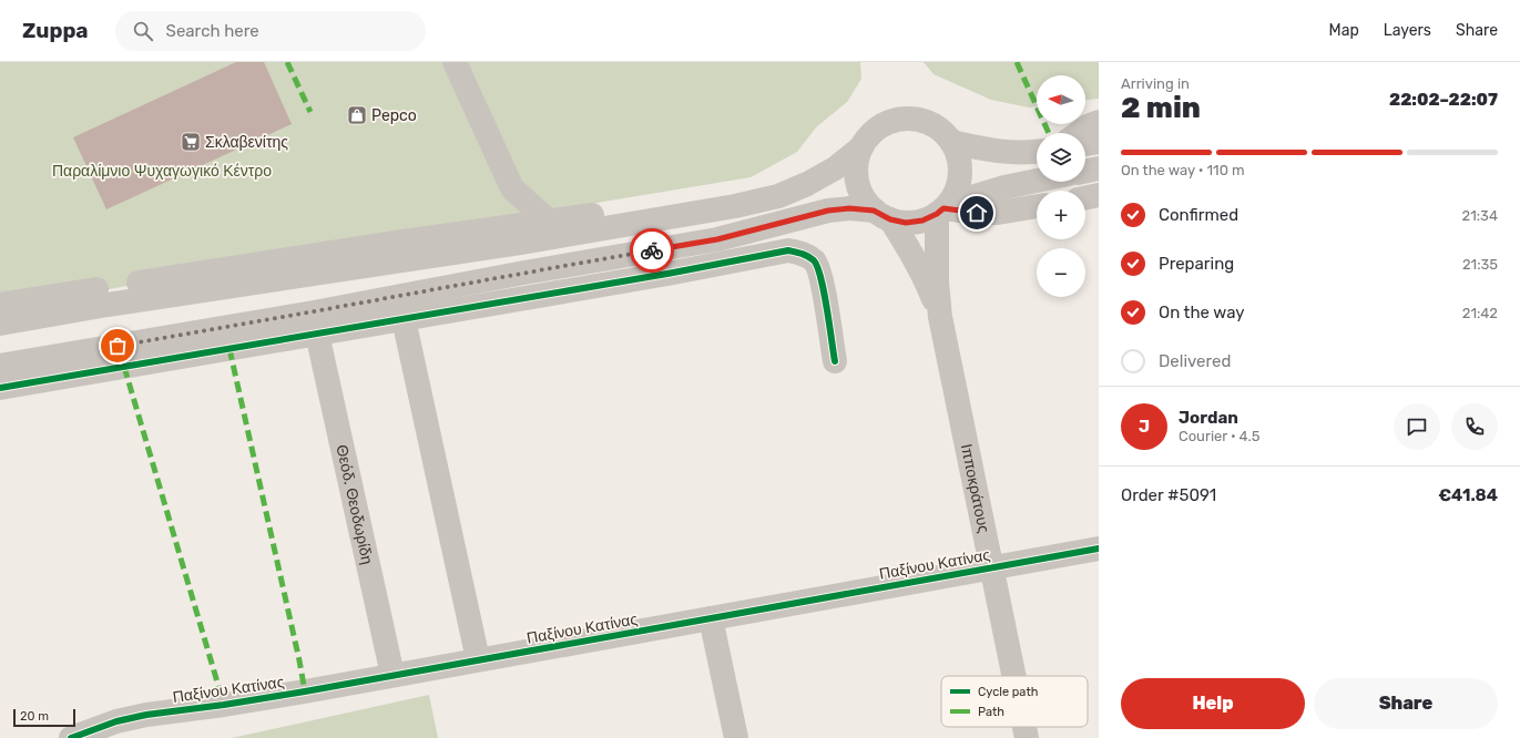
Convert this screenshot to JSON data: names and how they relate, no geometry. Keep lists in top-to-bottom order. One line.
{"streets":{"street":["Ιπποκράτους","Θεόδ. Θεοδωρίδη","Παξίνου Κατίνας"]},"crossings":[["Ιπποκράτους","Παξίνου Κατίνας"],["Θεόδ. Θεοδωρίδη","Παξίνου Κατίνας"]],"parks":["Παραλίμνιο Ψυχαγωγικό Κέντρο"],"places":{"shop":["Pepco"],"supermarket":["Σκλαβενίτης"]},"legend":["Cycle path","Path"],"scale_bar":"20 m","north":"left","page":{"header":"Zuppa","search":"Search here","nav":["Map","Layers","Share"],"heading":["2 min","Arriving in","22:02–22:07"],"panel":["Jordan","Courier · 4.5","Order #5091","€41.84"],"map_buttons":["+","−"],"bar":"On the way · 110 m","list":[["Confirmed","21:34"],["Preparing","21:35"],["On the way","21:42"],"Delivered"],"round":"J","buttons":["Help","Share"],"scale":"20 m"}}
